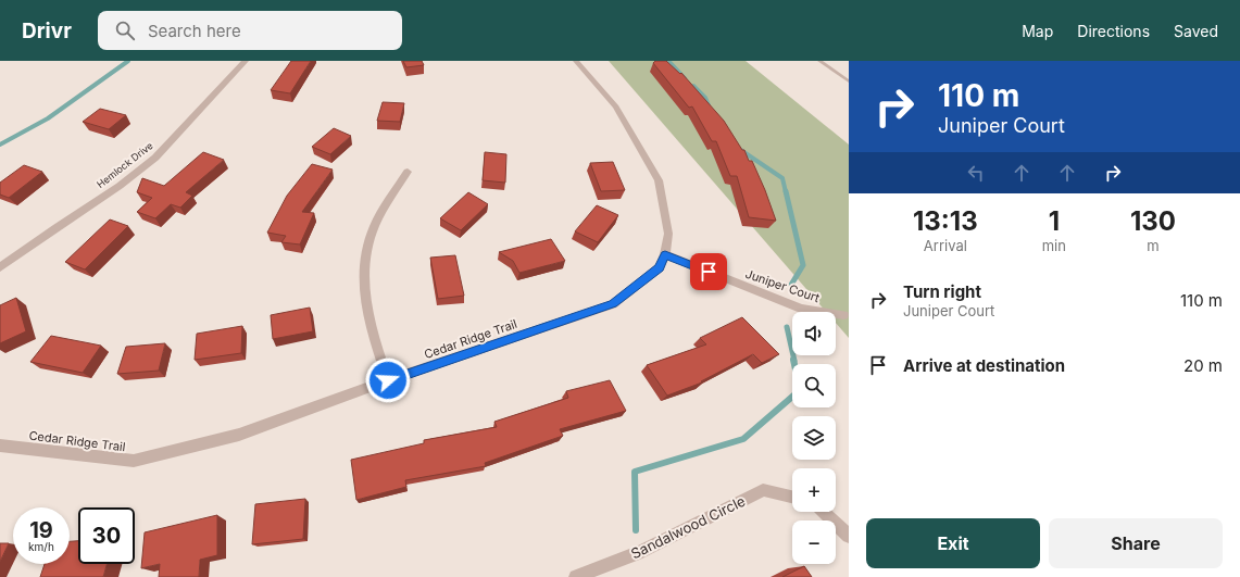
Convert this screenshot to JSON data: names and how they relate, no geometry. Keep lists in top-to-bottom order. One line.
{"streets":{"street":["Hemlock Drive","Juniper Court","Cedar Ridge Trail","Sandalwood Circle"]},"crossings":[["Juniper Court","Cedar Ridge Trail"]],"page":{"header":"Drivr","search":"Search here","nav":["Map","Directions","Saved"],"turn":["110 m","Juniper Court"],"eta":["13:13","Arrival","1","min","130","m"],"list":[{"name":"Turn right","note":"Juniper Court","value":"110 m"},{"name":"Arrive at destination","value":"20 m"}],"map_buttons":["+","−"],"speed":"19 km/h","limit":"30","buttons":["Exit","Share"]}}
